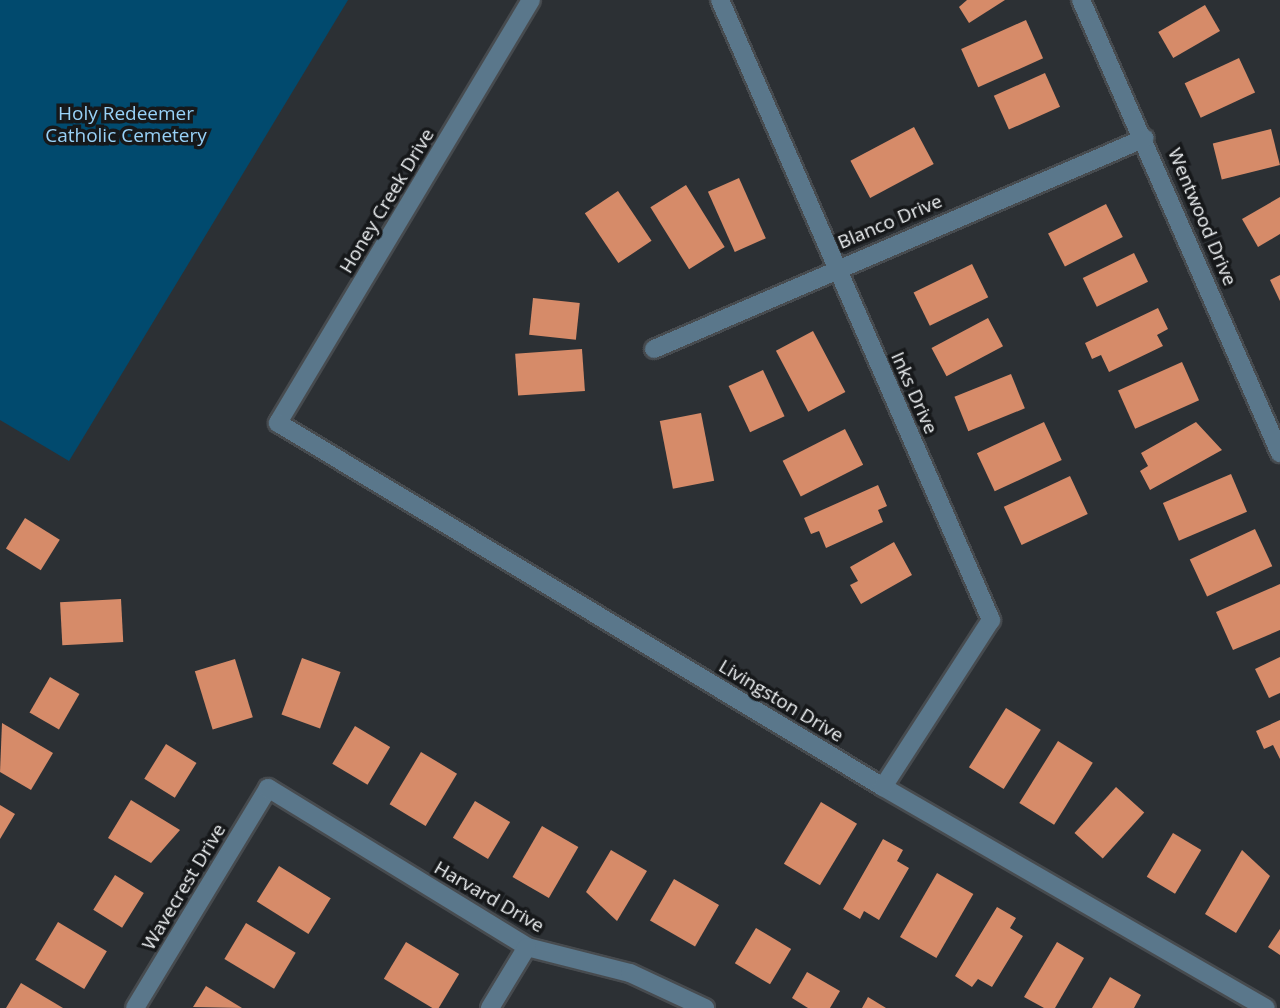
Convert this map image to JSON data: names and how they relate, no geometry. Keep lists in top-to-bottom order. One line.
{"streets":{"street":["Honey Creek Drive","Wentwood Drive","Blanco Drive","Inks Drive","Livingston Drive","Wavecrest Drive","Harvard Drive"]},"crossings":[["Honey Creek Drive","Livingston Drive"],["Wentwood Drive","Blanco Drive"],["Blanco Drive","Inks Drive"],["Inks Drive","Livingston Drive"],["Wavecrest Drive","Harvard Drive"]],"parks":["Holy Redeemer Catholic Cemetery"]}
